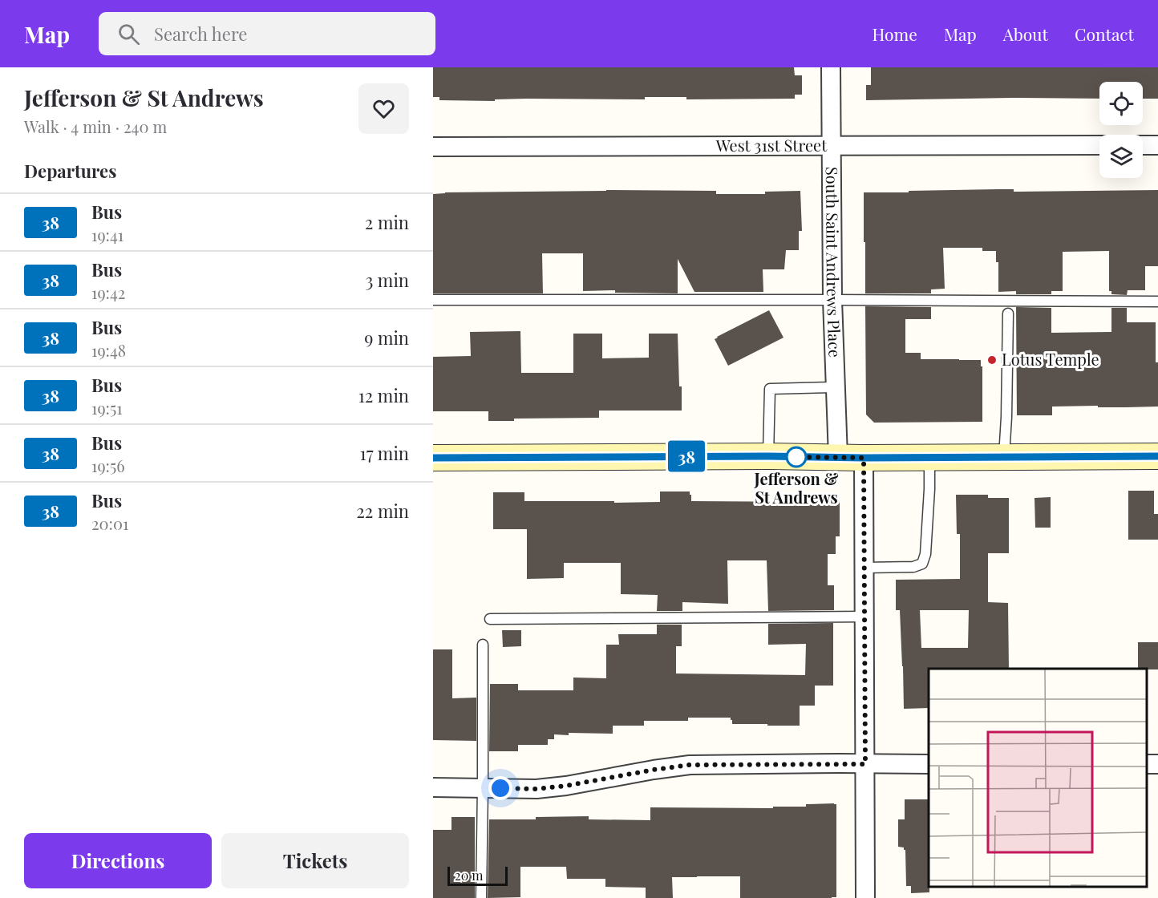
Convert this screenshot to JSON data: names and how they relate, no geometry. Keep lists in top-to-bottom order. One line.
{"streets":{"street":["West 31st Street","South Saint Andrews Place"]},"crossings":[["West 31st Street","South Saint Andrews Place"]],"places":["Lotus Temple","Jefferson & St Andrews"],"lines":["bus line 38"],"scale_bar":"20 m","page":{"header":"Map","search":"Search here","nav":["Home","Map","About","Contact"],"heading":[["Jefferson & St Andrews","Walk · 4 min · 240 m"],"Departures"],"on_map":"38","list":[{"mark":"38","name":"Bus","note":"19:41","value":"2 min"},{"mark":"38","name":"Bus","note":"19:42","value":"3 min"},{"mark":"38","name":"Bus","note":"19:48","value":"9 min"},{"mark":"38","name":"Bus","note":"19:51","value":"12 min"},{"mark":"38","name":"Bus","note":"19:56","value":"17 min"},{"mark":"38","name":"Bus","note":"20:01","value":"22 min"}],"buttons":["Directions","Tickets"],"scale":"20 m"}}
